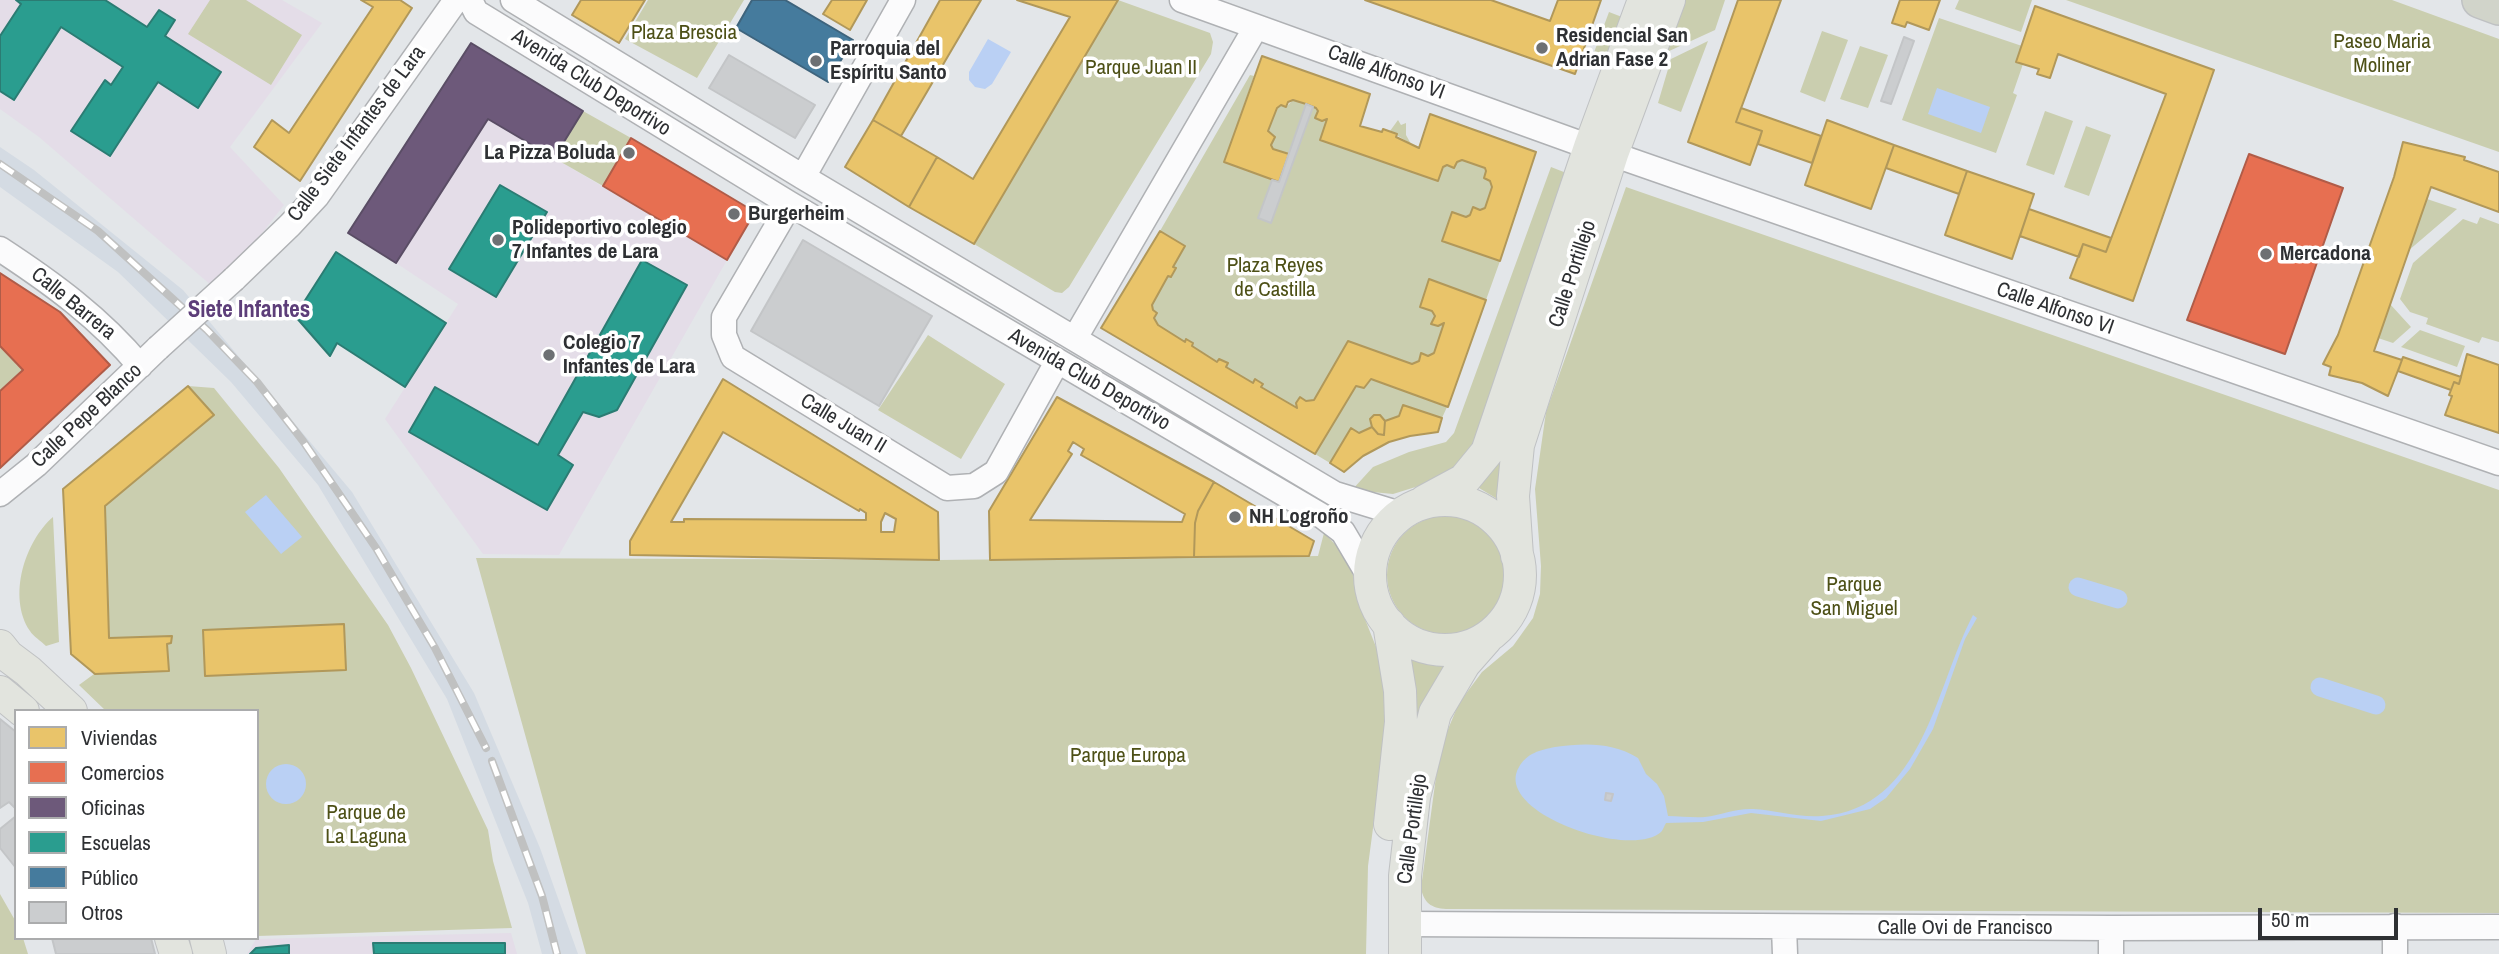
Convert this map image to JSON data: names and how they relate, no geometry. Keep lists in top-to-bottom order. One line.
{"streets":{"main road":["Calle Portillejo"],"street":["Calle Alfonso VI","Avenida Club Deportivo","Calle Siete Infantes de Lara","Calle Barrera","Calle Pepe Blanco","Calle Juan II","Calle Ovi de Francisco"]},"crossings":[["Calle Alfonso VI","Calle Portillejo"],["Avenida Club Deportivo","Calle Portillejo"],["Avenida Club Deportivo","Calle Juan II"],["Calle Siete Infantes de Lara","Calle Pepe Blanco"],["Calle Portillejo","Calle Ovi de Francisco"],["Calle Barrera","Calle Pepe Blanco"]],"districts":["Siete Infantes"],"parks":["Plaza Brescia","Paseo Maria Moliner","Parque Juan II","Plaza Reyes de Castilla","Parque San Miguel","Parque Europa","Parque de La Laguna"],"places":["Residencial San Adrian Fase 2","Parroquia del Espíritu Santo","La Pizza Boluda","Burgerheim","Polideportivo colegio 7 Infantes de Lara","Mercadona","Colegio 7 Infantes de Lara","NH Logroño"],"legend":["Viviendas","Comercios","Oficinas","Escuelas","Público","Otros"],"scale_bar":"50 m"}
